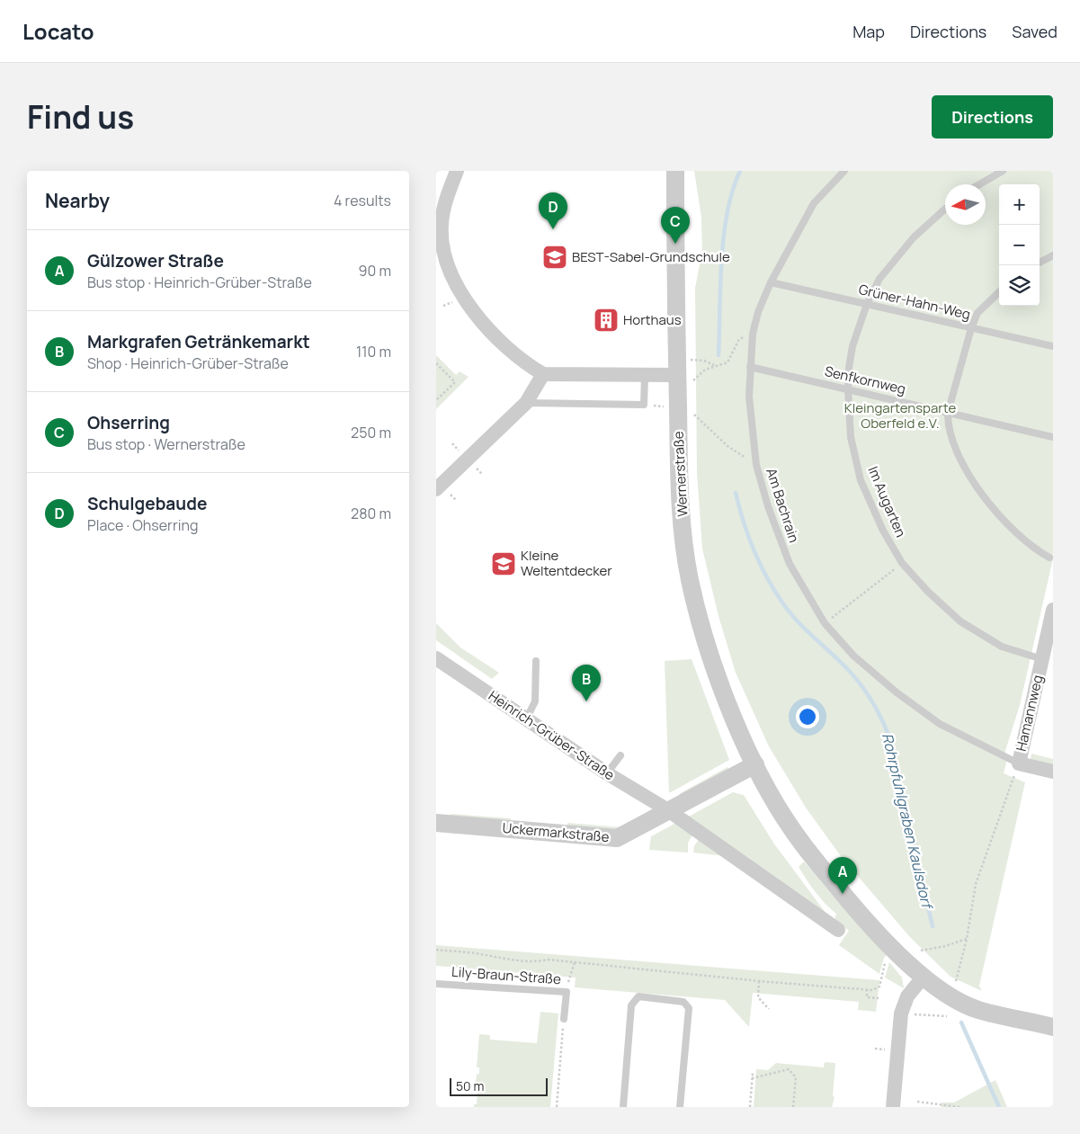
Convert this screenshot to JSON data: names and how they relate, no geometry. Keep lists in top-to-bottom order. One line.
{"streets":{"street":["Wernerstraße","Hamannweg","Heinrich-Grüber-Straße","Uckermarkstraße"],"lane":["Grüner-Hahn-Weg","Senfkornweg","Im Augarten","Am Bachrain","Lily-Braun-Straße"]},"crossings":[["Grüner-Hahn-Weg","Im Augarten"],["Grüner-Hahn-Weg","Am Bachrain"],["Senfkornweg","Im Augarten"],["Senfkornweg","Am Bachrain"],["Im Augarten","Hamannweg"],["Am Bachrain","Hamannweg"],["Heinrich-Grüber-Straße","Uckermarkstraße"]],"water":["Rohrpfuhlgraben Kaulsdorf"],"parks":["Kleingartensparte Oberfeld e.V."],"places":{"school or university":["BEST-Sabel-Grundschule","Kleine Weltentdecker"],"building":["Horthaus"]},"scale_bar":"50 m","north":"left","page":{"header":"Locato","nav":["Map","Directions","Saved"],"title":"Find us","buttons":"Directions","heading":["Nearby","4 results"],"map_buttons":["+","−"],"pins":["D","C","B","A"],"list":[{"mark":"A","name":"Gülzower Straße","note":"Bus stop · Heinrich-Grüber-Straße","value":"90 m"},{"mark":"B","name":"Markgrafen Getränkemarkt","note":"Shop · Heinrich-Grüber-Straße","value":"110 m"},{"mark":"C","name":"Ohserring","note":"Bus stop · Wernerstraße","value":"250 m"},{"mark":"D","name":"Schulgebaude","note":"Place · Ohserring","value":"280 m"}],"scale":"50 m"}}
